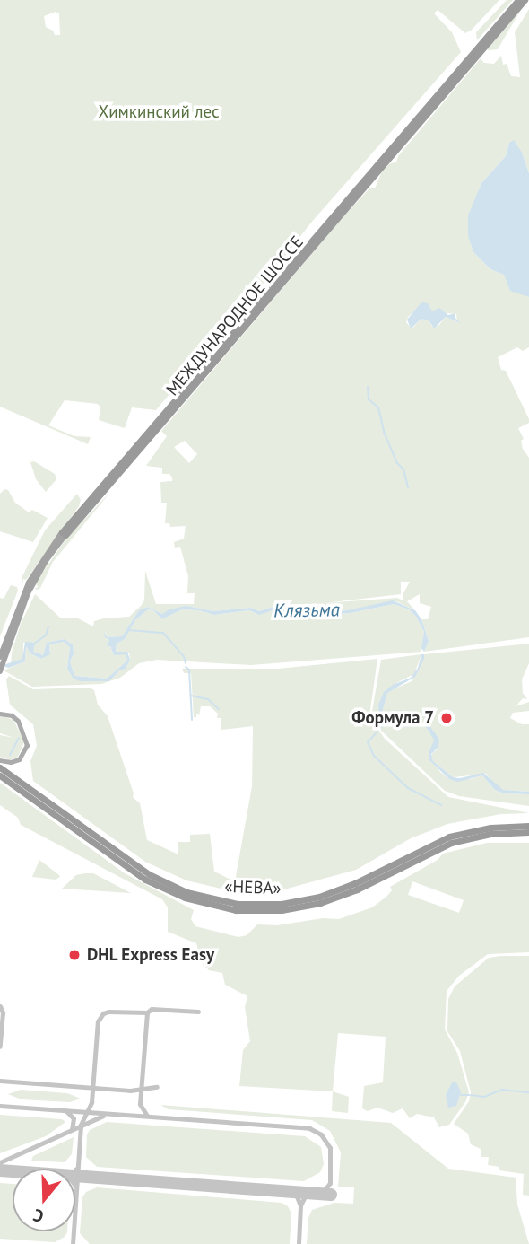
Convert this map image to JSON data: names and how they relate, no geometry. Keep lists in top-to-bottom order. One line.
{"streets":{"highway":["МЕЖДУНАРОДНОЕ ШОССЕ","«НЕВА»"]},"water":["Клязьма"],"parks":["Химкинский лес"],"places":["Формула 7","DHL Express Easy"],"north":"bottom"}
